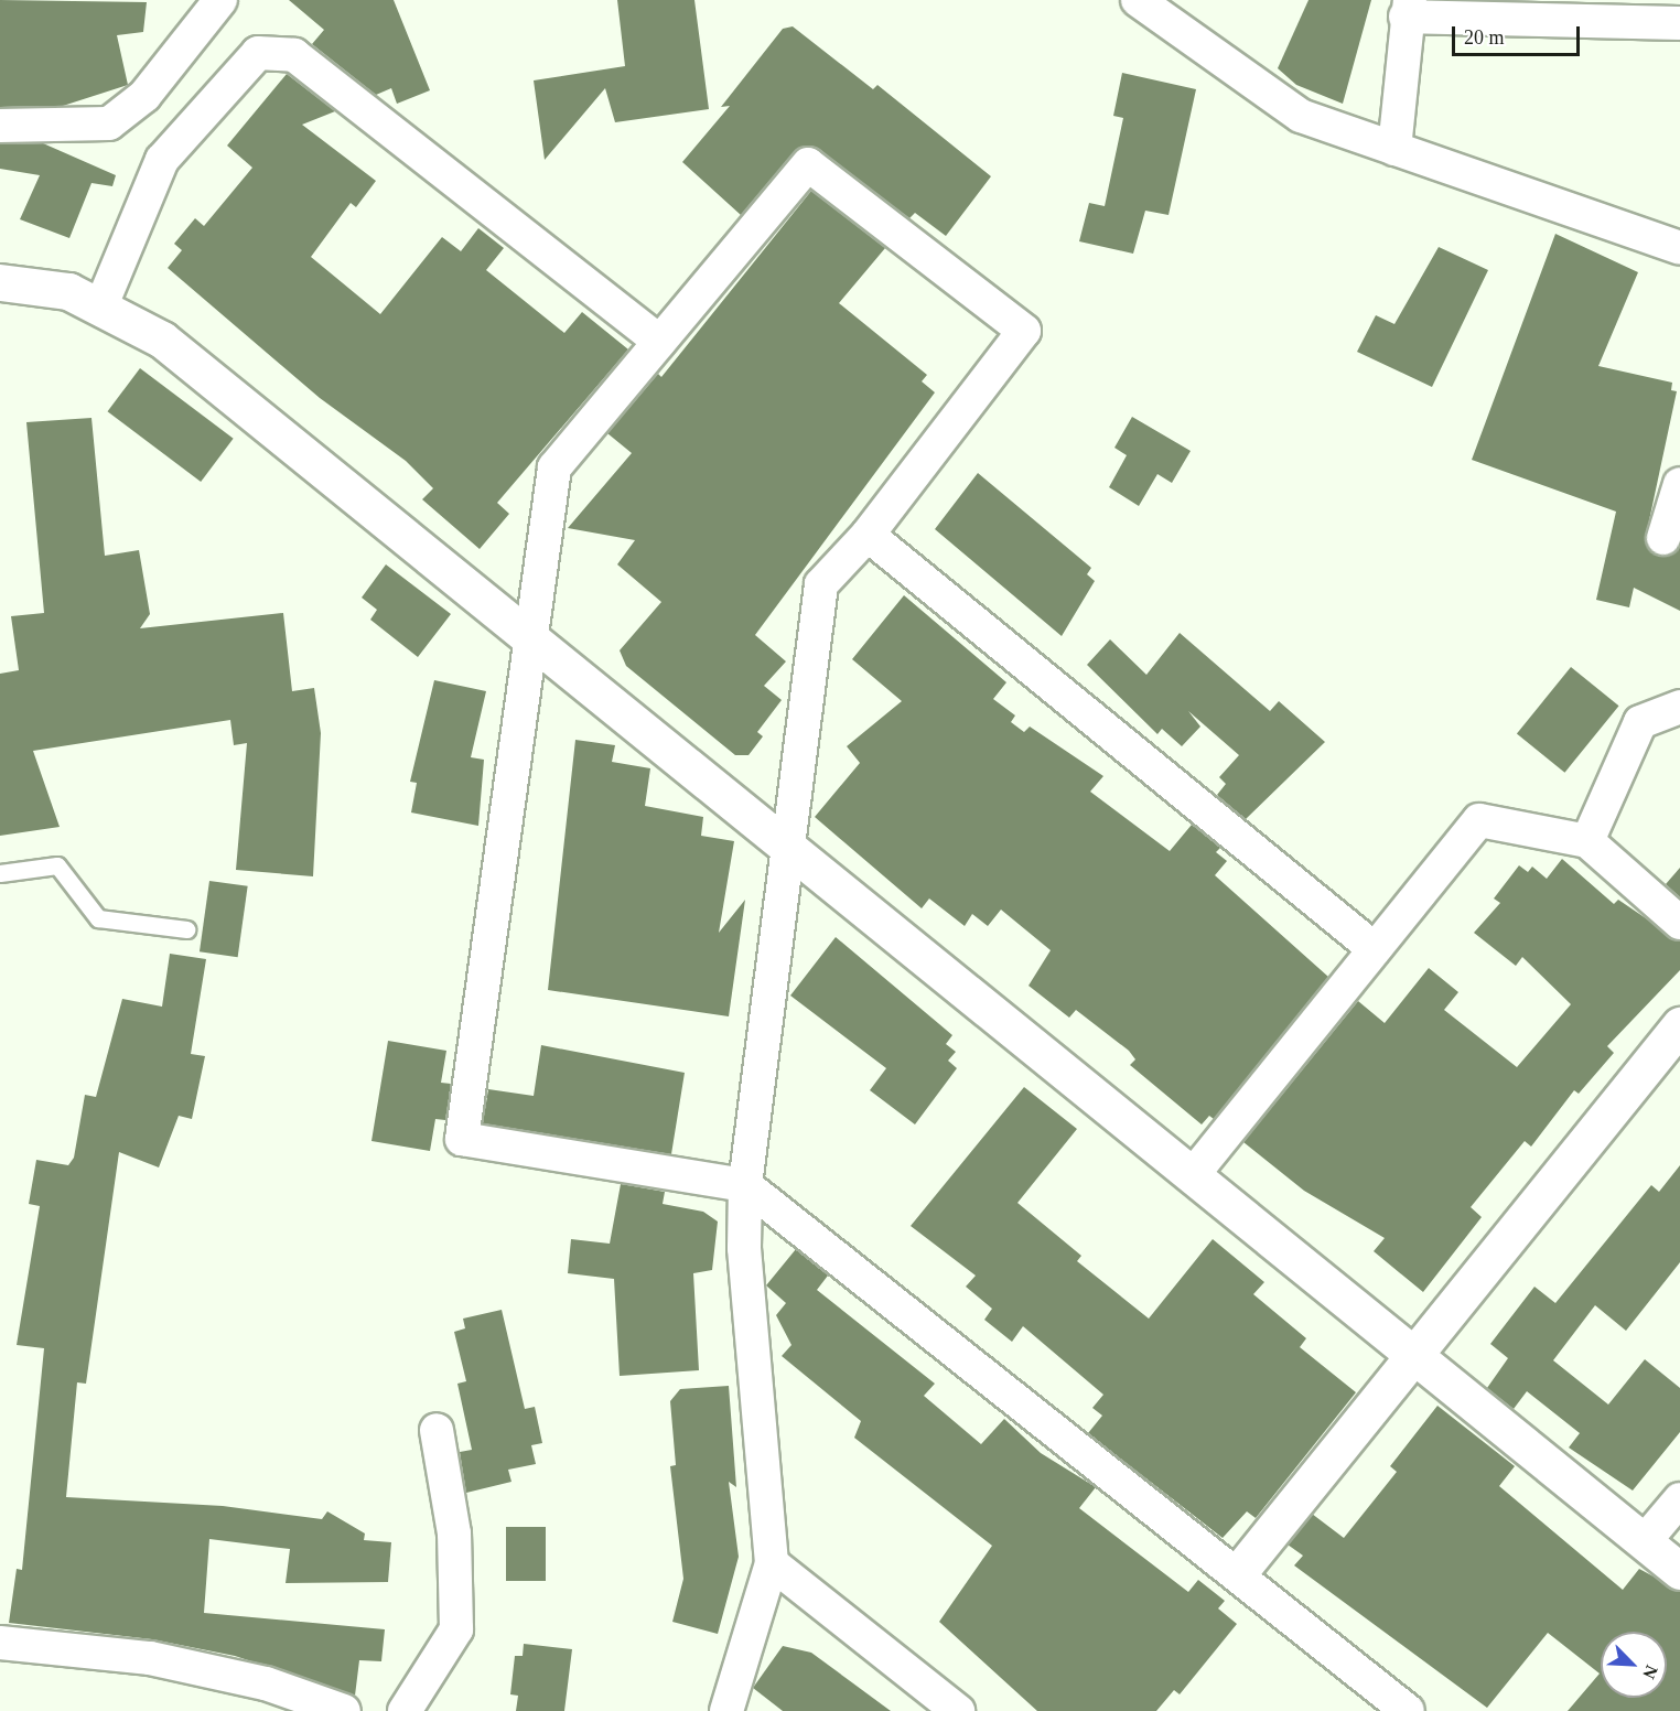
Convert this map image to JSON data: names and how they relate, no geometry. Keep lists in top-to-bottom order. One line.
{"scale_bar":"20 m","north":"bottom right"}
